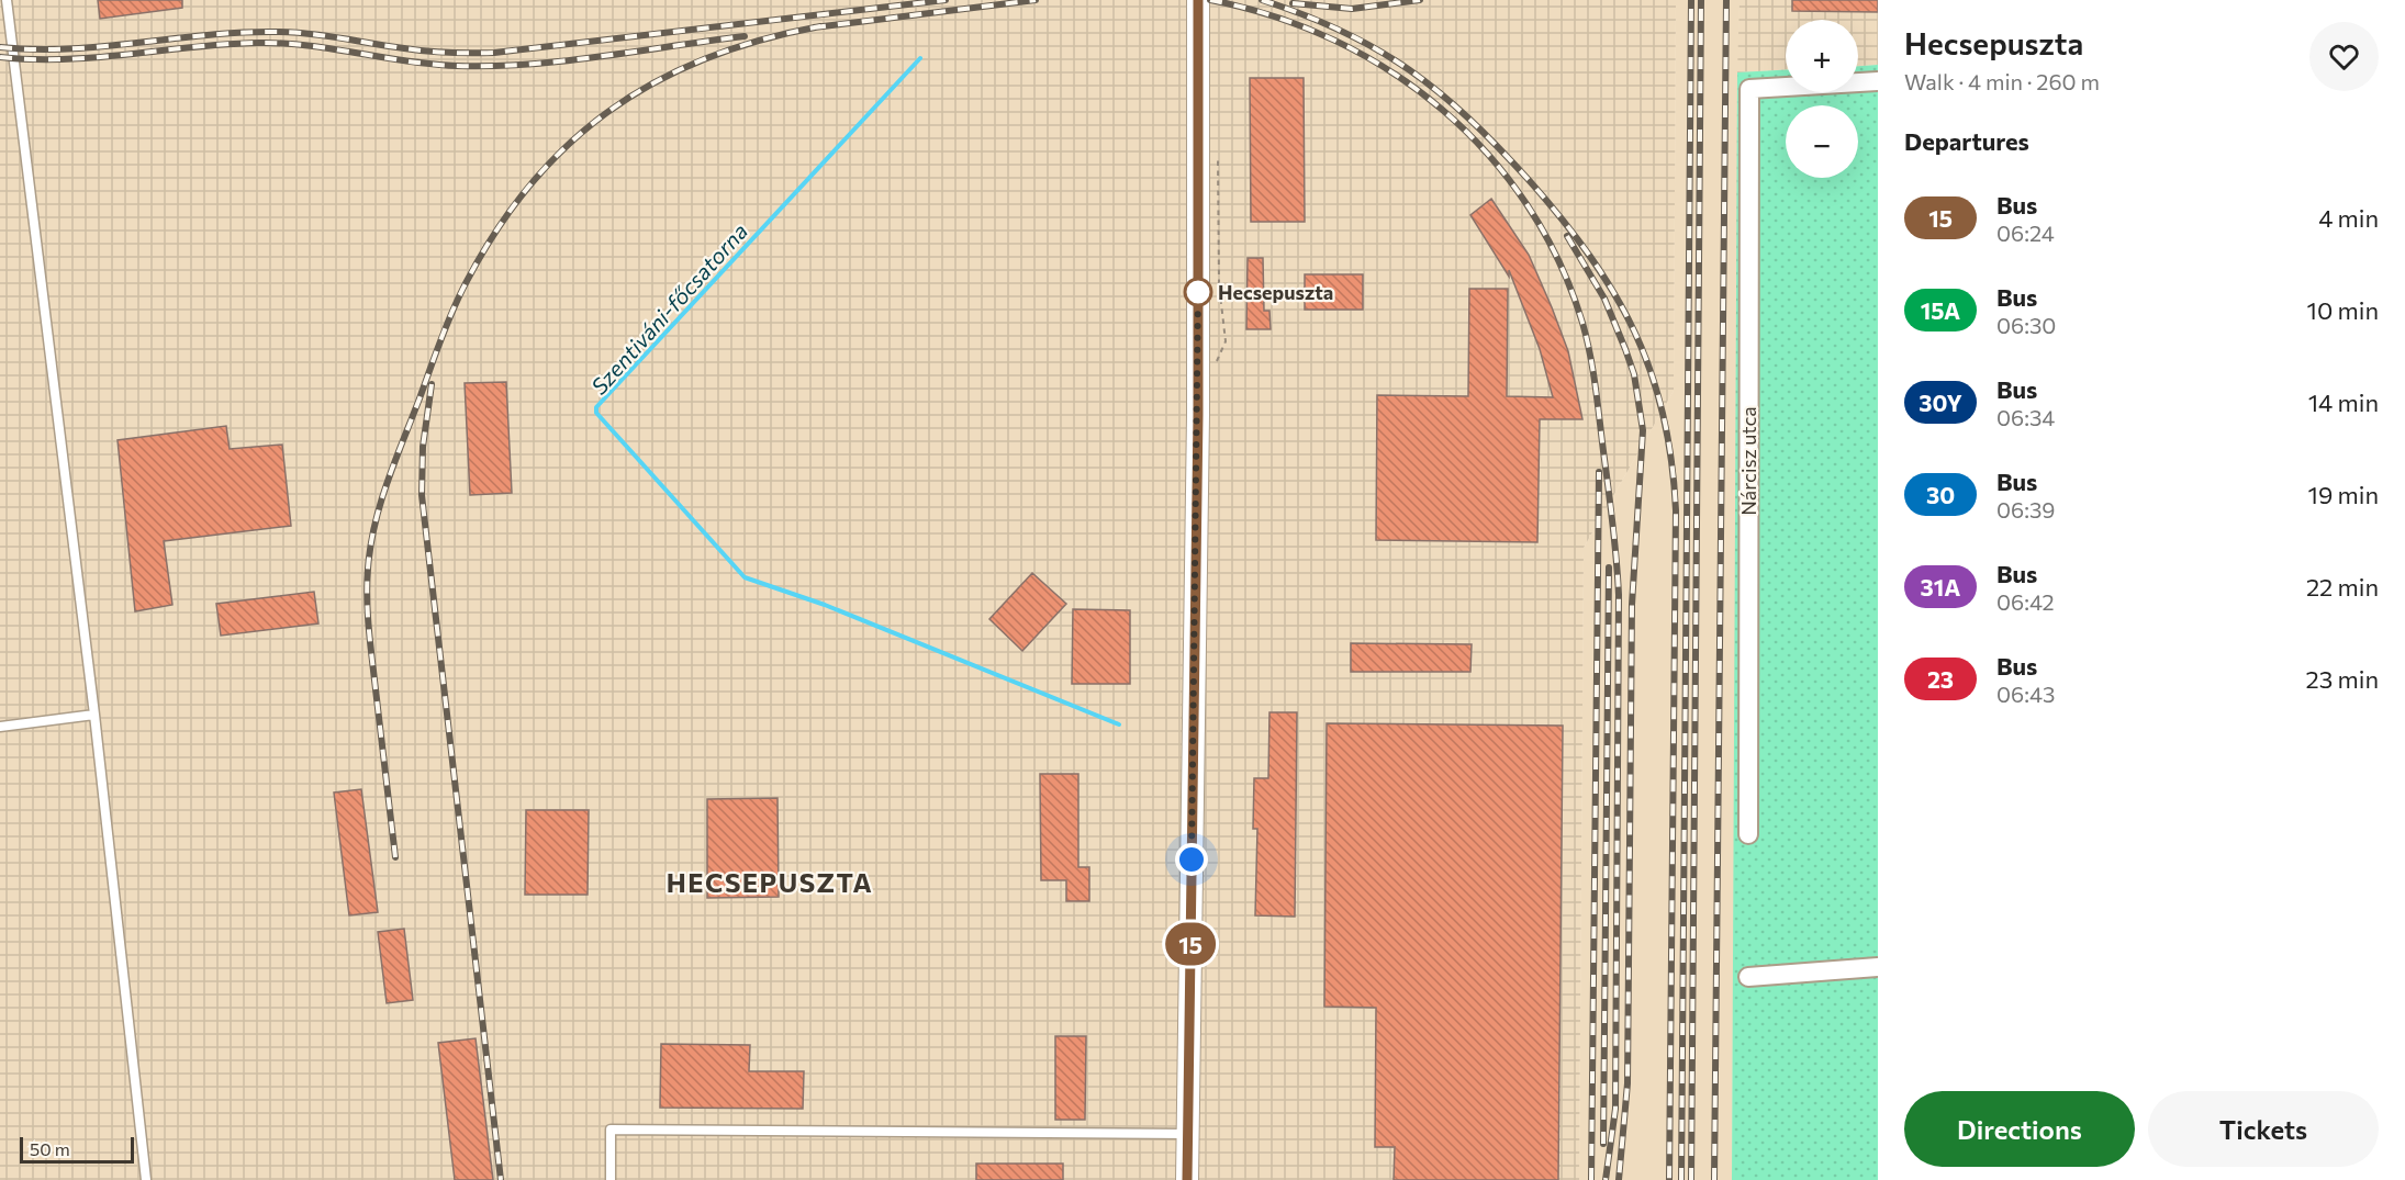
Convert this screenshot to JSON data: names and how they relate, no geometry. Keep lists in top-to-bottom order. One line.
{"streets":{"street":["Nárcisz utca"]},"districts":["HECSEPUSZTA"],"water":["Szentiváni-főcsatorna"],"places":["Hecsepuszta"],"lines":["bus line 15"],"scale_bar":"50 m","page":{"on_map":"15","heading":[["Hecsepuszta","Walk · 4 min · 260 m"],"Departures"],"map_buttons":["+","−"],"list":[{"mark":"15","name":"Bus","note":"06:24","value":"4 min"},{"mark":"15A","name":"Bus","note":"06:30","value":"10 min"},{"mark":"30Y","name":"Bus","note":"06:34","value":"14 min"},{"mark":"30","name":"Bus","note":"06:39","value":"19 min"},{"mark":"31A","name":"Bus","note":"06:42","value":"22 min"},{"mark":"23","name":"Bus","note":"06:43","value":"23 min"}],"buttons":["Directions","Tickets"],"scale":"50 m"}}
